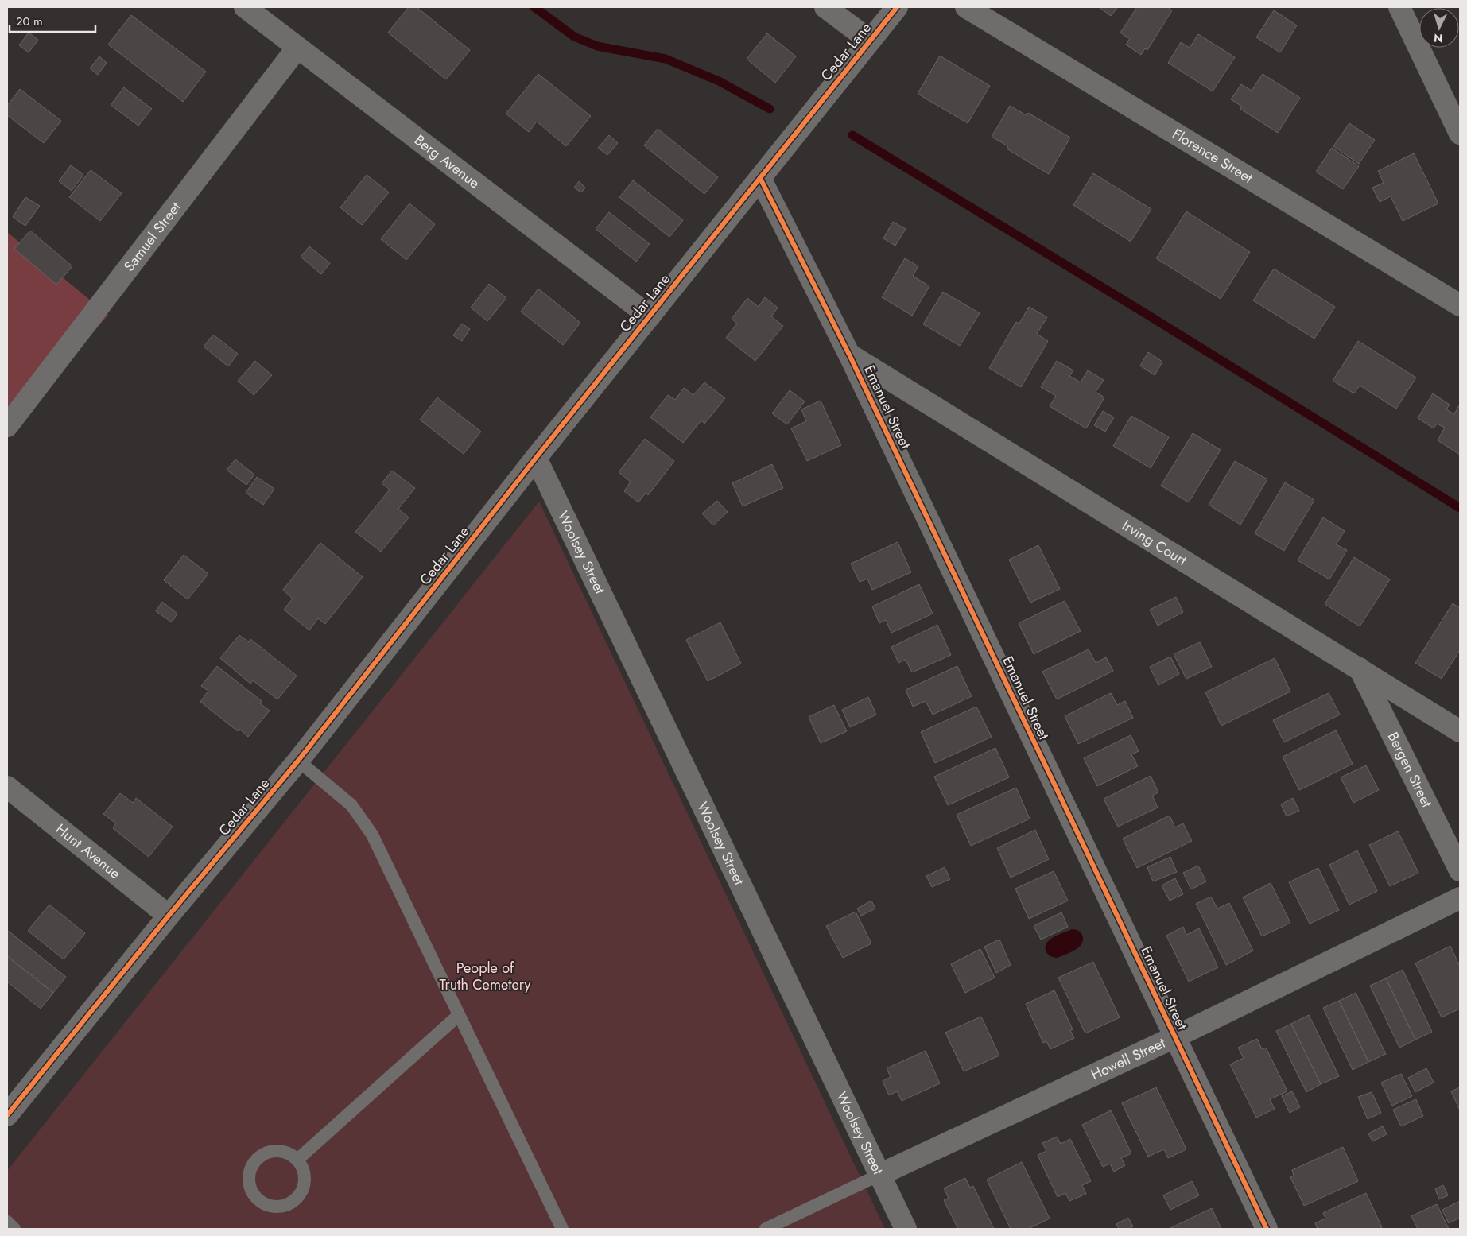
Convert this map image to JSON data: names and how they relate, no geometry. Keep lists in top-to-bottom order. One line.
{"streets":{"street":["Cedar Lane","Florence Street","Berg Avenue","Samuel Street","Emanuel Street","Irving Court","Woolsey Street","Bergen Street","Hunt Avenue","Howell Street"]},"crossings":[["Cedar Lane","Berg Avenue"],["Cedar Lane","Emanuel Street"],["Cedar Lane","Woolsey Street"],["Cedar Lane","Hunt Avenue"],["Berg Avenue","Samuel Street"],["Emanuel Street","Irving Court"],["Emanuel Street","Howell Street"],["Irving Court","Bergen Street"],["Woolsey Street","Howell Street"]],"parks":["People of Truth Cemetery"],"scale_bar":"20 m","north":"bottom"}
